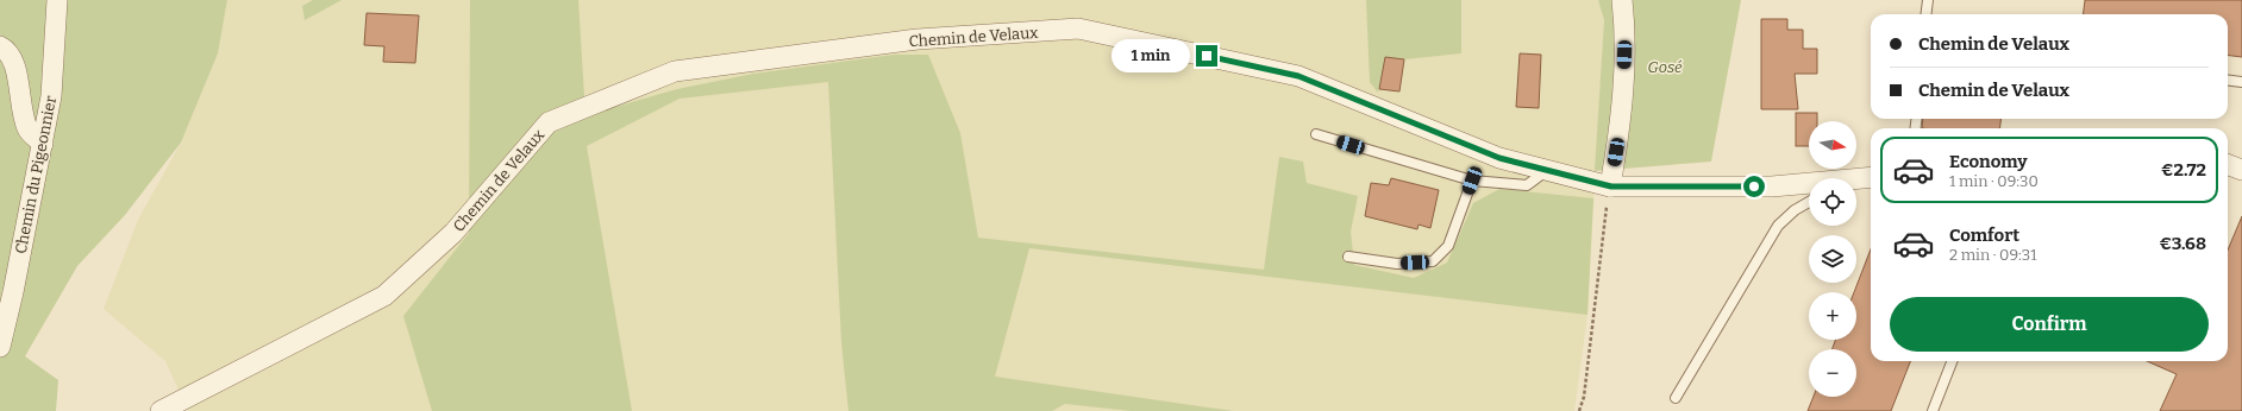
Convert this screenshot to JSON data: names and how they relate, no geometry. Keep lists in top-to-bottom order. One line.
{"streets":{"street":["Chemin de Velaux","Chemin du Pigeonnier"]},"parks":["Gosé"],"north":"right","page":{"banner":["Chemin de Velaux","Chemin de Velaux"],"bubble":"1 min","map_buttons":["+","−"],"list":[{"name":"Economy","note":"1 min · 09:30","value":"€2.72"},{"name":"Comfort","note":"2 min · 09:31","value":"€3.68"}],"buttons":"Confirm"}}
